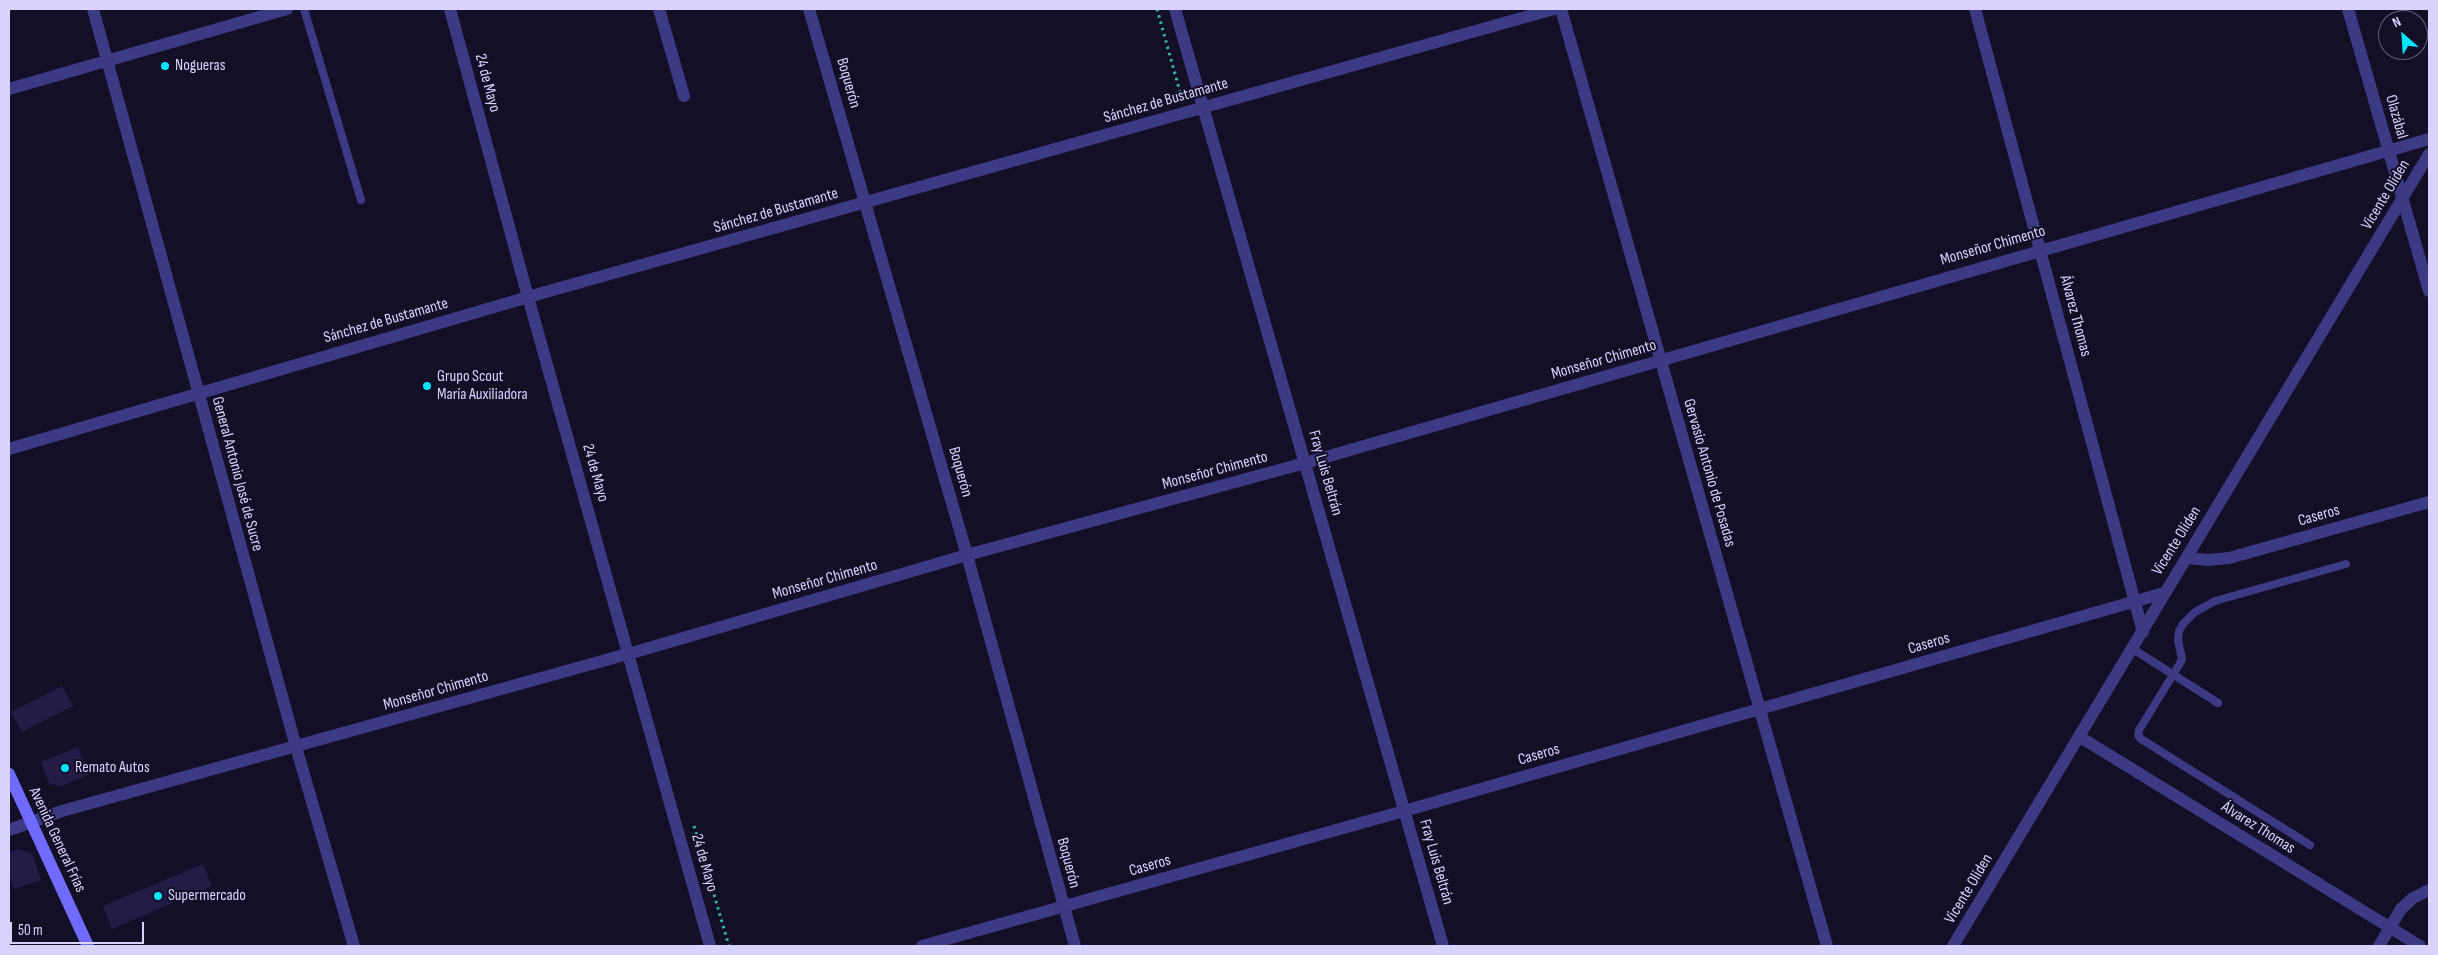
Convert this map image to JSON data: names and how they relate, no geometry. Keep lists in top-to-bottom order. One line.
{"streets":{"main road":["Avenida General Frías"],"street":["24 de Mayo","Boquerón","Sánchez de Bustamante","Olazábal","Vicente Oliden","Monseñor Chimento","Álvarez Thomas","Fray Luis Beltrán","Gervasio Antonio de Posadas","General Antonio José de Sucre","Caseros"]},"crossings":[["24 de Mayo","Sánchez de Bustamante"],["24 de Mayo","Monseñor Chimento"],["Boquerón","Sánchez de Bustamante"],["Boquerón","Monseñor Chimento"],["Boquerón","Caseros"],["Sánchez de Bustamante","Fray Luis Beltrán"],["Sánchez de Bustamante","General Antonio José de Sucre"],["Olazábal","Vicente Oliden"],["Olazábal","Monseñor Chimento"],["Vicente Oliden","Álvarez Thomas"],["Vicente Oliden","Caseros"],["Monseñor Chimento","Álvarez Thomas"],["Monseñor Chimento","Fray Luis Beltrán"],["Monseñor Chimento","Gervasio Antonio de Posadas"],["Monseñor Chimento","General Antonio José de Sucre"],["Monseñor Chimento","Avenida General Frías"],["Álvarez Thomas","Caseros"],["Fray Luis Beltrán","Caseros"],["Gervasio Antonio de Posadas","Caseros"]],"places":["Nogueras","Grupo Scout María Auxiliadora","Remato Autos","Supermercado"],"scale_bar":"50 m","north":"top left"}
